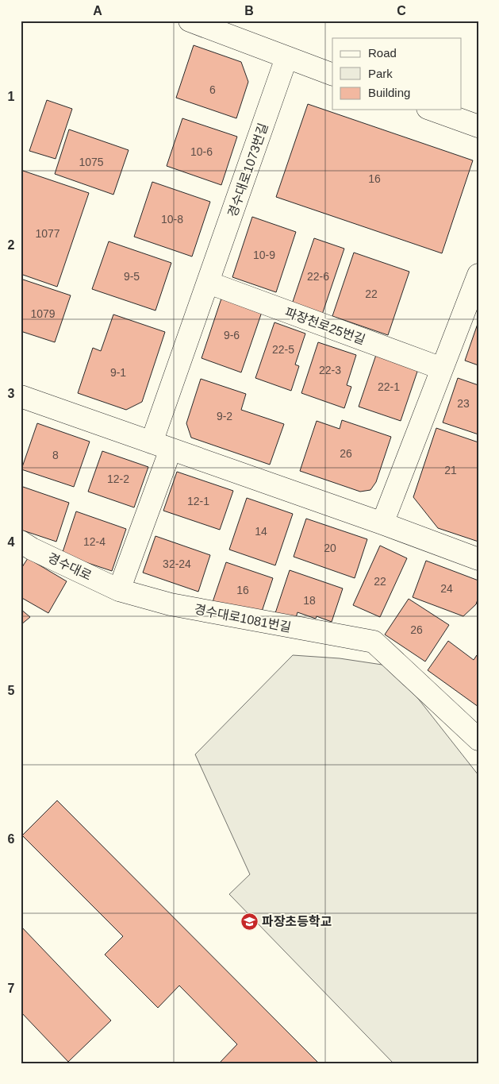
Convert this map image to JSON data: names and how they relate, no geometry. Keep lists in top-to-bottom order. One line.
{"streets":{"street":["경수대로1073번길","파장천로25번길","경수대로","경수대로1081번길"]},"crossings":[["경수대로1073번길","파장천로25번길"],["경수대로","경수대로1081번길"]],"places":{"school or university":["파장초등학교"]},"house_numbers":["6","10-6","1075","16","10-8","1077","10-9","9-5","22-6","22","1079","9-6","22-5","22-3","9-1","22-1","23","9-2","26","8","21","12-2","12-1","14","12-4","20","32-24","22","24","16","18","26"],"legend":["Road","Park","Building"],"grid":{"columns":["A","B","C"],"rows":["1","2","3","4","5","6","7"]}}
